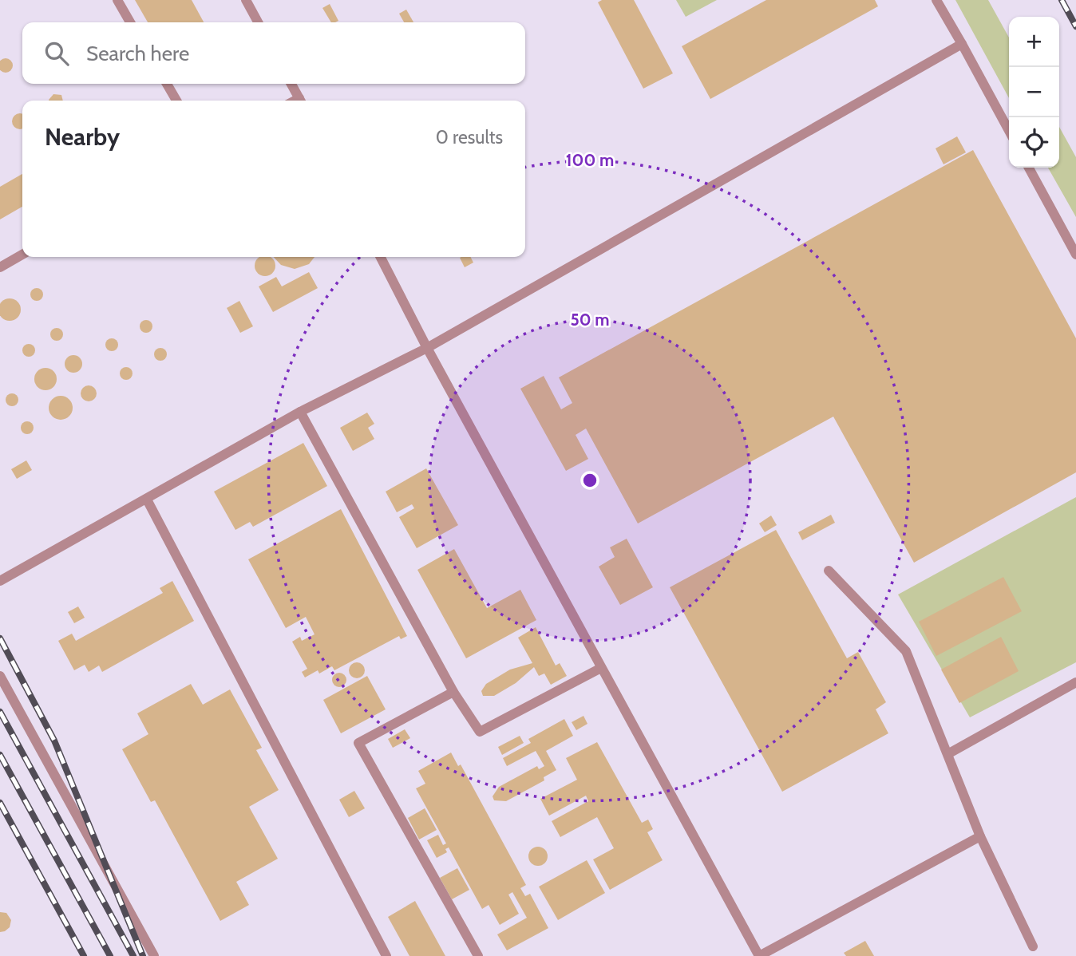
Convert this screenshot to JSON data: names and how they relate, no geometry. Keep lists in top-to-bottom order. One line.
{"page":{"map_buttons":["+","−"],"search":"Search here","heading":["Nearby","0 results"]},"rings":["100 m","50 m"]}
